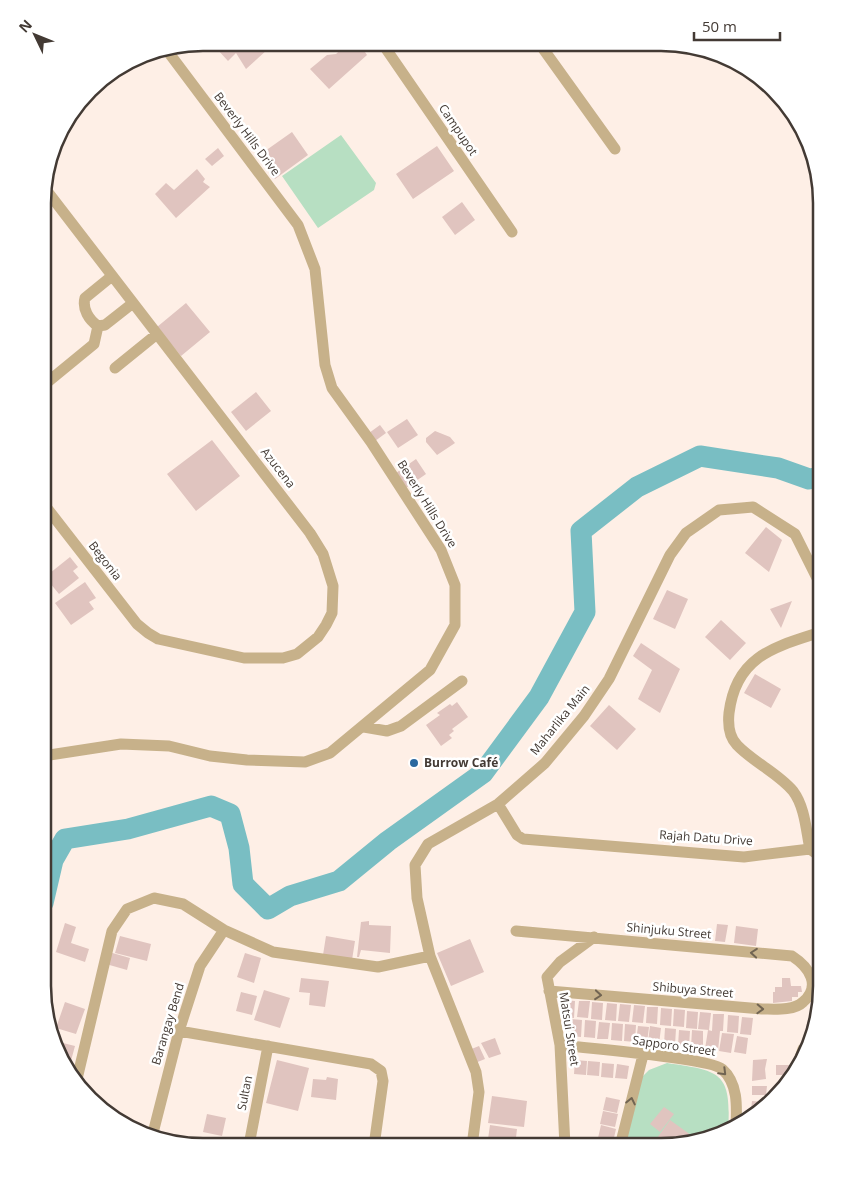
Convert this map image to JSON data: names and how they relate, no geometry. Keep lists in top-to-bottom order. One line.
{"streets":{"street":["Campupot","Beverly Hills Drive","Azucena","Begonia","Maharlika Main","Rajah Datu Drive","Shinjuku Street","Shibuya Street","Barangay Bend","Matsui Street","Sapporo Street","Sultan"]},"crossings":[["Azucena","Begonia"],["Maharlika Main","Rajah Datu Drive"],["Shinjuku Street","Matsui Street"],["Shibuya Street","Matsui Street"],["Matsui Street","Sapporo Street"]],"one_way":["Shinjuku Street","Shibuya Street","Sapporo Street"],"places":["Burrow Café"],"scale_bar":"50 m","north":"top left"}
